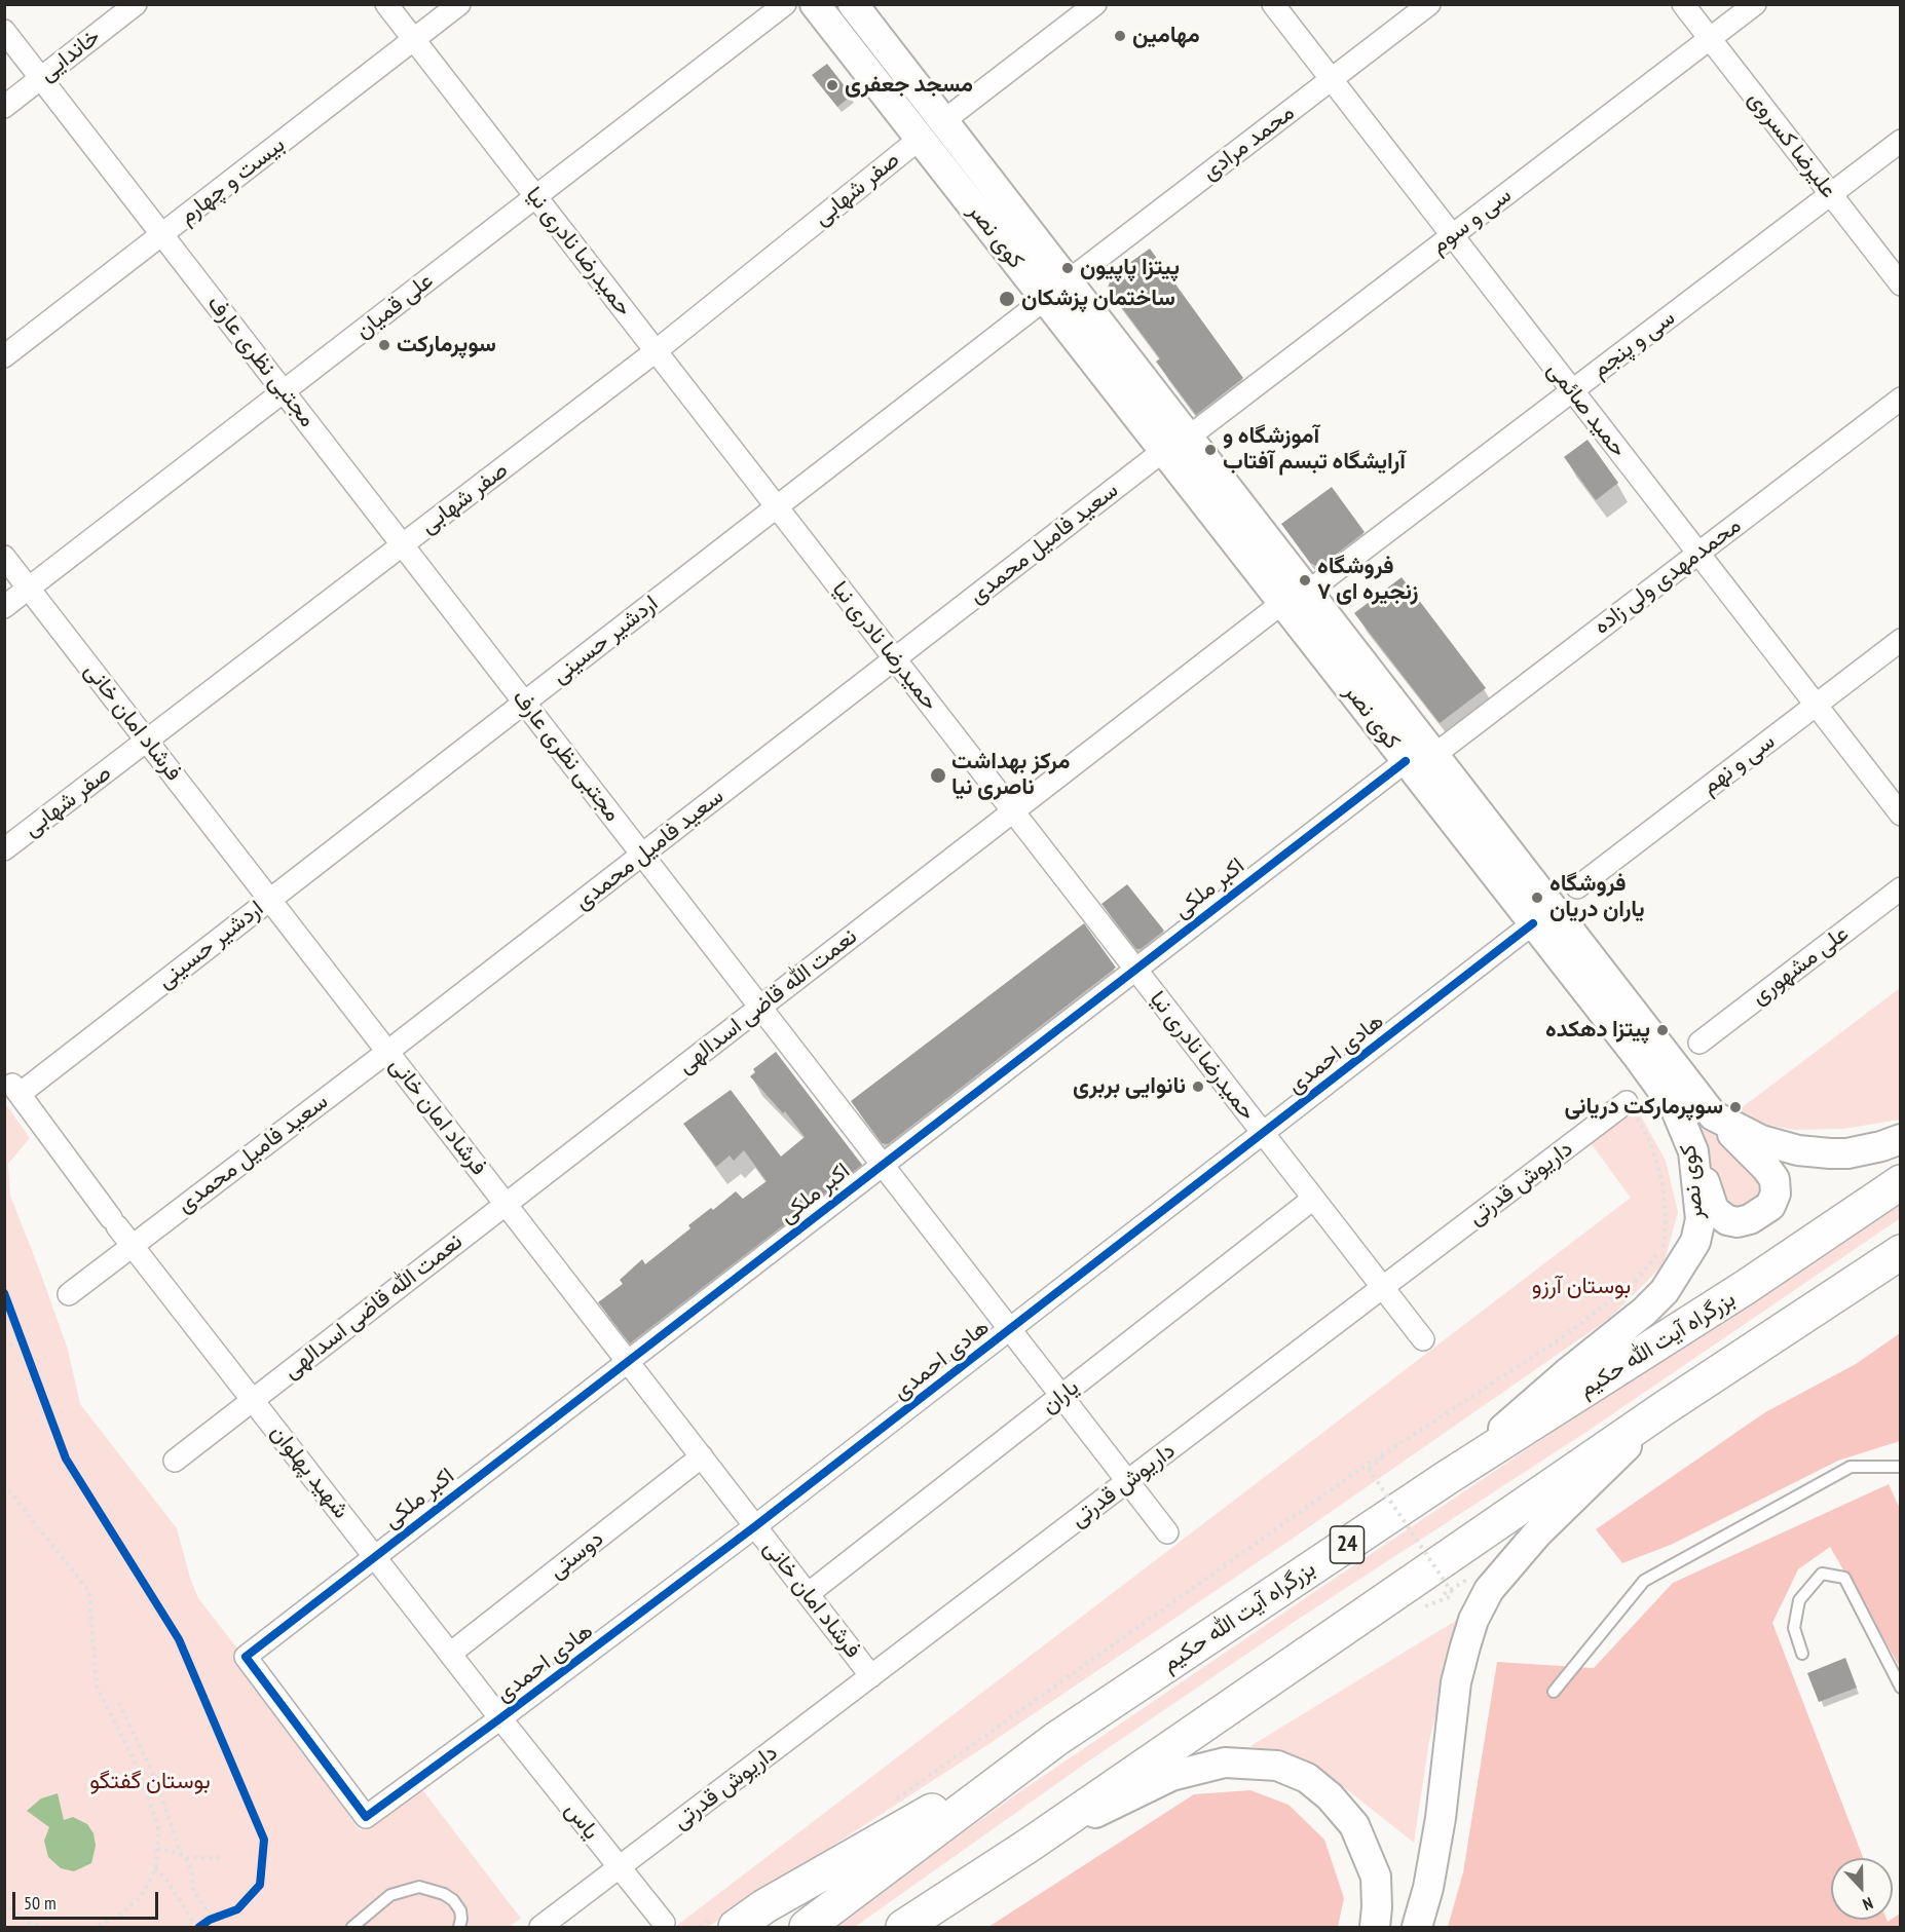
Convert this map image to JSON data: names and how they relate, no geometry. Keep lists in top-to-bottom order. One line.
{"streets":{"highway":["بزرگراه آیت الله حکیم","24"],"main road":["کوی نصر"],"street":["خاندایی","محمد مرادی","علیرضا کسروی","بیست و چهارم","صفر شهابی","سی و سوم","حمیدرضا نادری نیا","علی قمیان","سی و پنجم","مجتبی نظری عارف","حمید صائمی","سعید فامیل محمدی","محمدمهدی ولی زاده","اردشیر حسینی","فرشاد امان خانی","سی و نهم","اکبر ملکی","علی مشهوری","نعمت الله قاضی اسدالهی","هادی احمدی","داریوش قدرتی","یاران","شهید پهلوان","دوستی","یاس"]},"crossings":[["خاندایی","مجتبی نظری عارف"],["محمد مرادی","کوی نصر"],["محمد مرادی","حمید صائمی"],["محمد مرادی","اردشیر حسینی"],["علیرضا کسروی","سی و سوم"],["علیرضا کسروی","سی و پنجم"],["بیست و چهارم","حمیدرضا نادری نیا"],["بیست و چهارم","مجتبی نظری عارف"],["صفر شهابی","کوی نصر"],["صفر شهابی","حمیدرضا نادری نیا"],["صفر شهابی","مجتبی نظری عارف"],["صفر شهابی","فرشاد امان خانی"],["سی و سوم","کوی نصر"],["سی و سوم","حمید صائمی"],["سی و سوم","سعید فامیل محمدی"],["کوی نصر","سی و پنجم"],["کوی نصر","سعید فامیل محمدی"],["کوی نصر","محمدمهدی ولی زاده"],["کوی نصر","اردشیر حسینی"],["کوی نصر","اکبر ملکی"],["کوی نصر","نعمت الله قاضی اسدالهی"],["کوی نصر","هادی احمدی"],["کوی نصر","بزرگراه آیت الله حکیم"],["حمیدرضا نادری نیا","علی قمیان"],["حمیدرضا نادری نیا","سعید فامیل محمدی"],["حمیدرضا نادری نیا","اردشیر حسینی"],["حمیدرضا نادری نیا","اکبر ملکی"],["حمیدرضا نادری نیا","نعمت الله قاضی اسدالهی"],["حمیدرضا نادری نیا","هادی احمدی"],["حمیدرضا نادری نیا","داریوش قدرتی"],["حمیدرضا نادری نیا","یاران"],["علی قمیان","مجتبی نظری عارف"],["علی قمیان","فرشاد امان خانی"],["سی و پنجم","حمید صائمی"],["سی و پنجم","نعمت الله قاضی اسدالهی"],["مجتبی نظری عارف","سعید فامیل محمدی"],["مجتبی نظری عارف","اردشیر حسینی"],["مجتبی نظری عارف","اکبر ملکی"],["مجتبی نظری عارف","نعمت الله قاضی اسدالهی"],["مجتبی نظری عارف","هادی احمدی"],["مجتبی نظری عارف","داریوش قدرتی"],["مجتبی نظری عارف","یاران"],["حمید صائمی","محمدمهدی ولی زاده"],["حمید صائمی","سی و نهم"],["سعید فامیل محمدی","فرشاد امان خانی"],["سعید فامیل محمدی","شهید پهلوان"],["اردشیر حسینی","فرشاد امان خانی"],["اردشیر حسینی","شهید پهلوان"],["فرشاد امان خانی","اکبر ملکی"],["فرشاد امان خانی","نعمت الله قاضی اسدالهی"],["فرشاد امان خانی","هادی احمدی"],["فرشاد امان خانی","داریوش قدرتی"],["فرشاد امان خانی","یاران"],["فرشاد امان خانی","دوستی"],["اکبر ملکی","هادی احمدی"],["اکبر ملکی","شهید پهلوان"],["نعمت الله قاضی اسدالهی","شهید پهلوان"],["هادی احمدی","شهید پهلوان"],["هادی احمدی","یاس"],["داریوش قدرتی","یاس"],["شهید پهلوان","دوستی"],["شهید پهلوان","یاس"]],"parks":["بوستان آرزو","بوستان گفتگو"],"places":["مهامین","مسجد جعفری","پیتزا پاپیون","ساختمان پزشکان","سوپرمارکت","آموزشگاه و آرایشگاه تبسم آفتاب","فروشگاه زنجیره ای ۷","مرکز بهداشت ناصری نیا","فروشگاه یاران دریان","پیتزا دهکده","نانوایی بربری","سوپرمارکت دریانی"],"scale_bar":"50 m","north":"bottom"}
